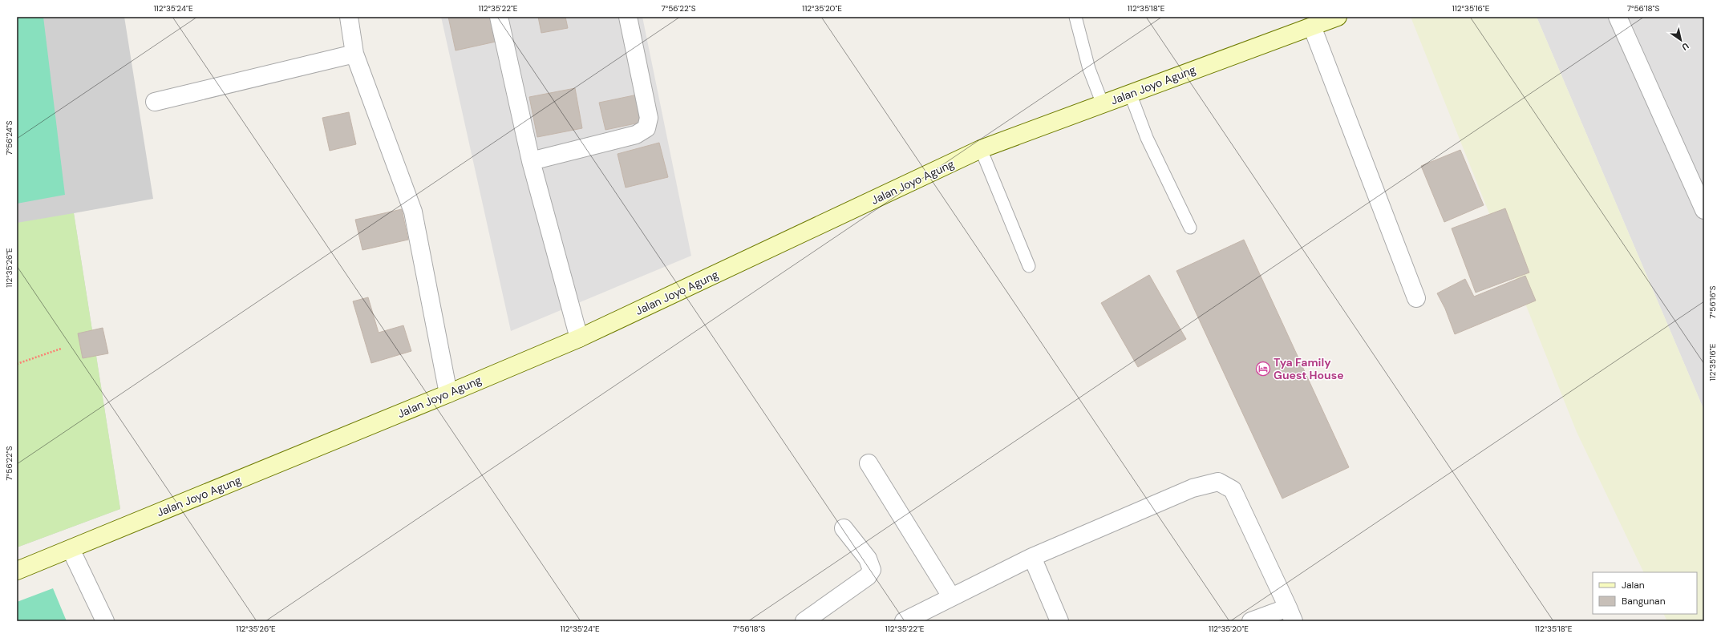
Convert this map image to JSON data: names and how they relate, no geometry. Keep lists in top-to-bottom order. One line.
{"streets":{"main road":["Jalan Joyo Agung"]},"places":{"hotel":["Tya Family Guest House"]},"legend":["Jalan","Bangunan"],"north":"bottom right","coordinates":["112°35'24\"E","112°35'22\"E","7°56'22\"S","112°35'20\"E","112°35'18\"E","112°35'16\"E","7°56'18\"S","7°56'24\"S","112°35'26\"E","7°56'16\"S"]}
